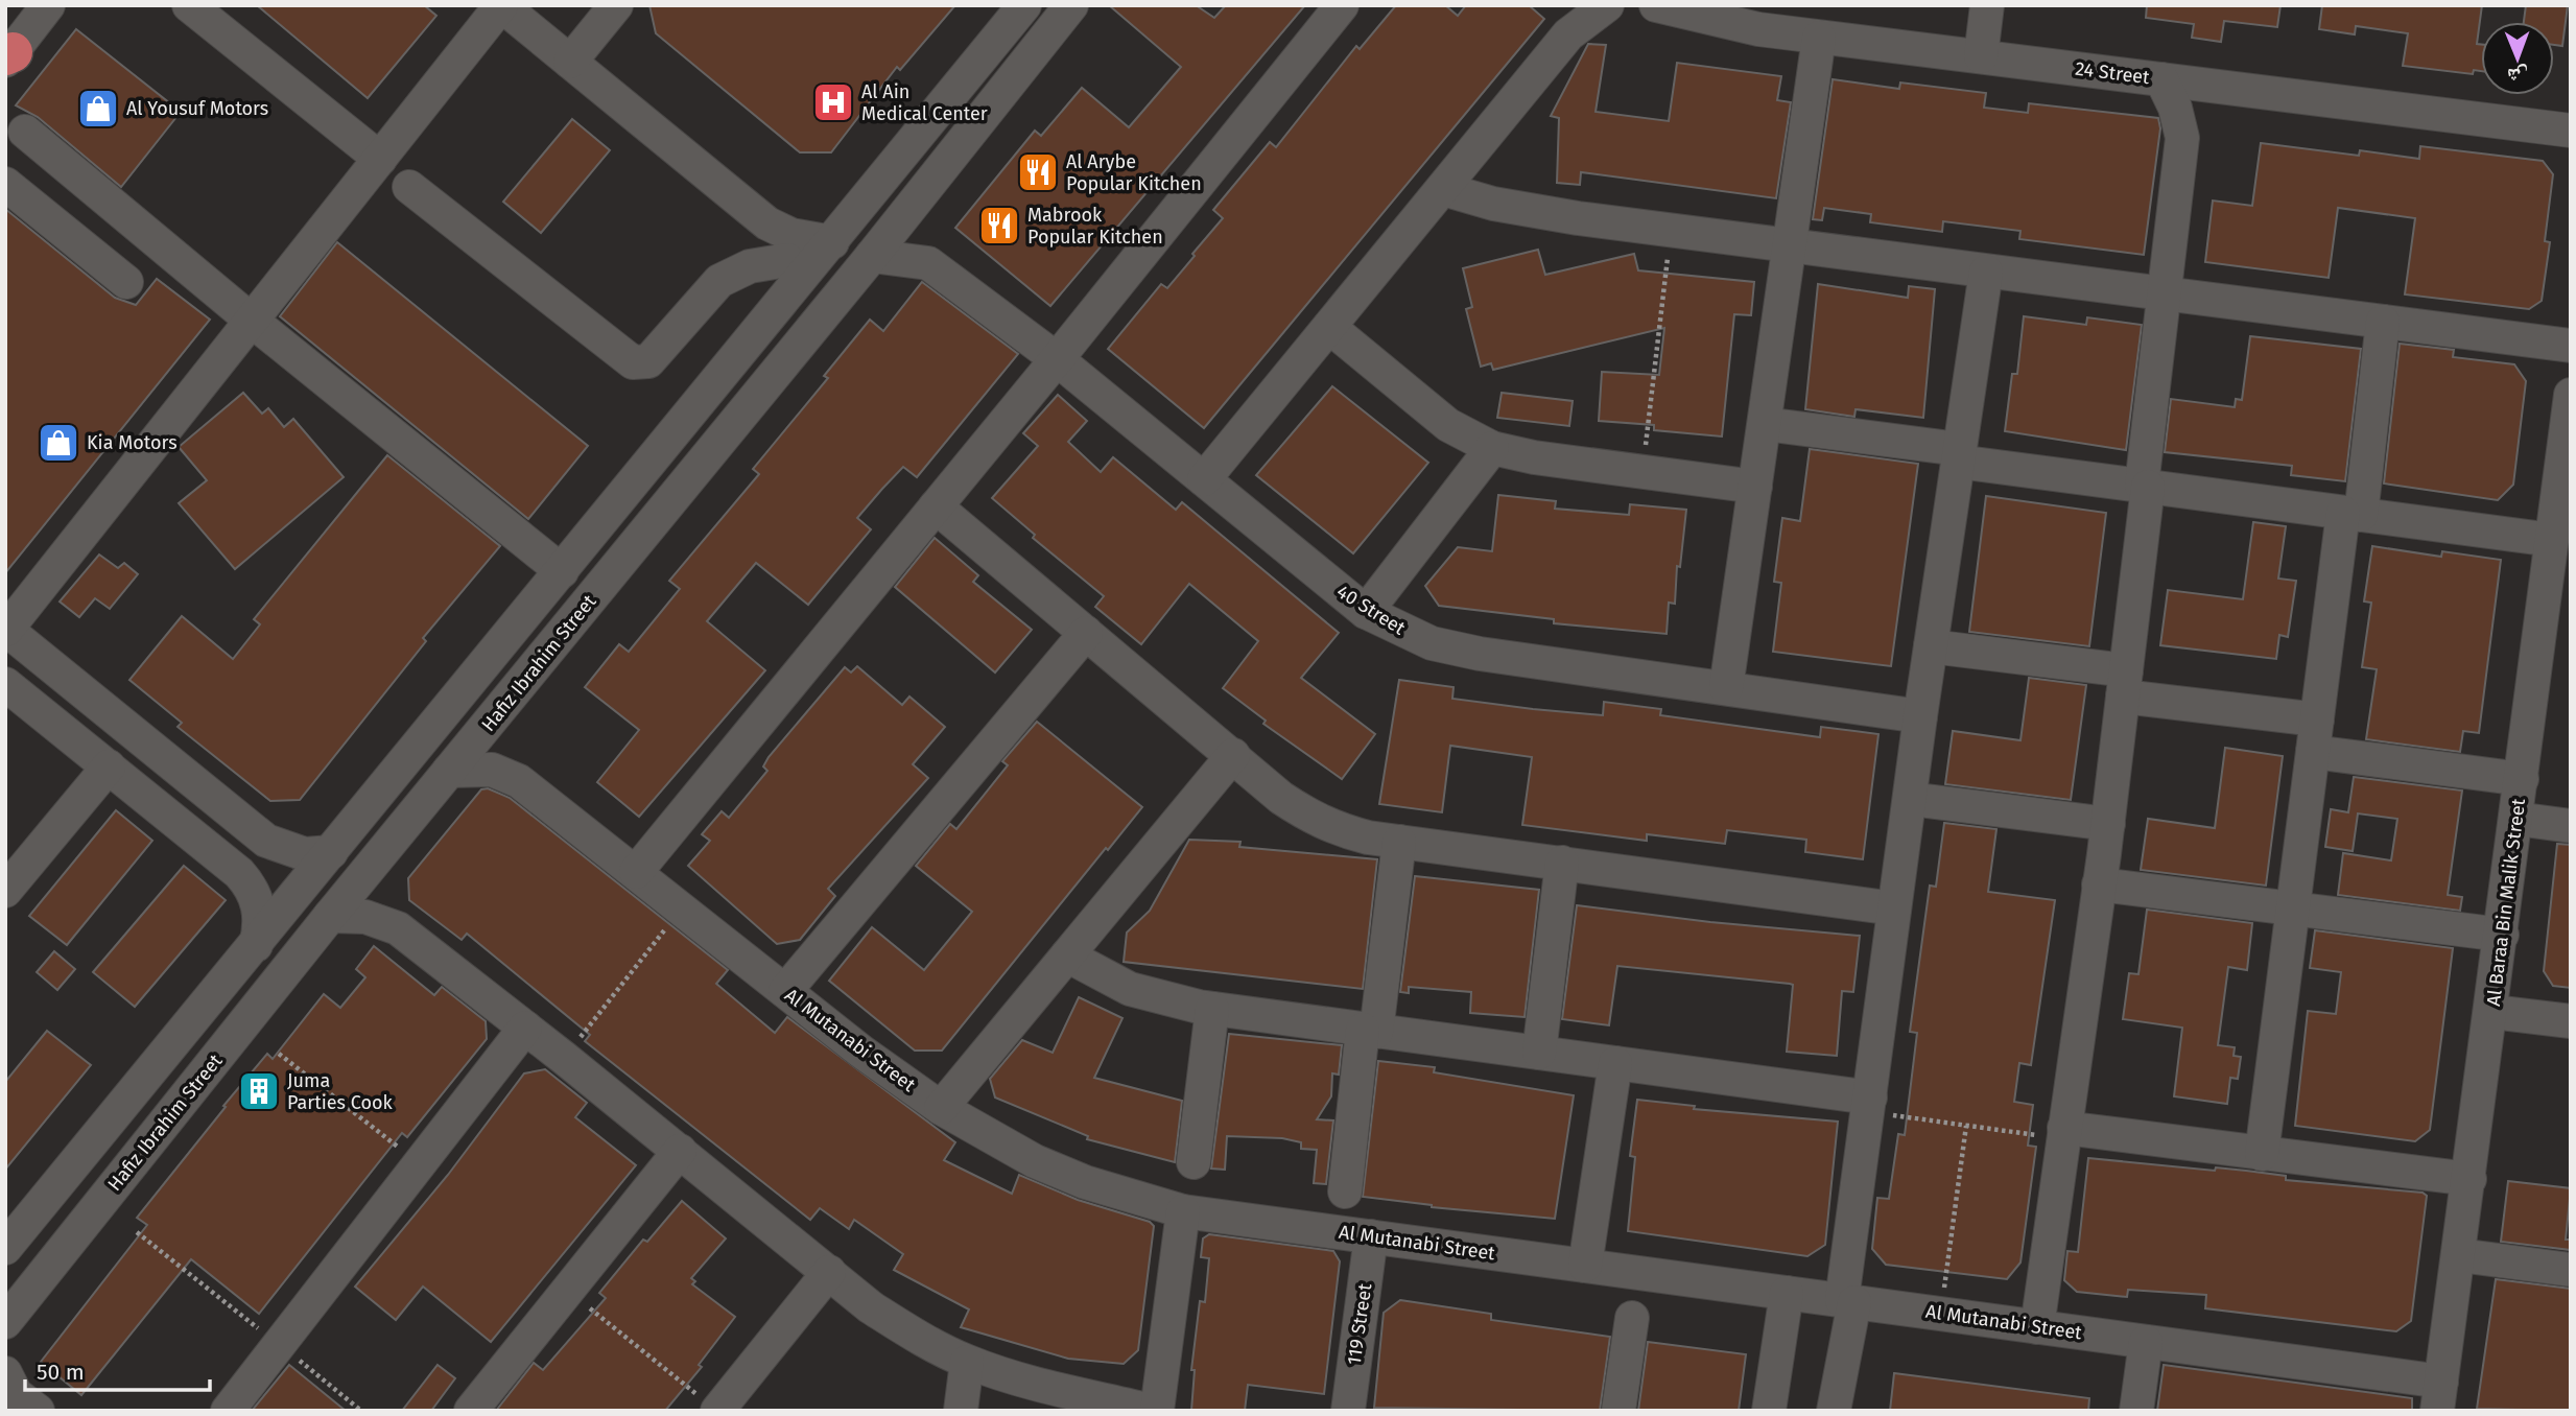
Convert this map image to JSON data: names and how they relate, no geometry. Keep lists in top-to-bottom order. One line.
{"streets":{"street":["24 Street","40 Street","Hafiz Ibrahim Street","Al Baraa Bin Malik Street","Al Mutanabi Street","119 Street"]},"crossings":[["40 Street","Hafiz Ibrahim Street"],["Hafiz Ibrahim Street","Al Mutanabi Street"],["Al Baraa Bin Malik Street","Al Mutanabi Street"],["Al Mutanabi Street","119 Street"]],"places":{"hospital":["Al Ain Medical Center"],"shop":["Al Yousuf Motors","Kia Motors"],"restaurant":["Al Arybe Popular Kitchen","Mabrook Popular Kitchen"],"building":["Juma Parties Cook"]},"scale_bar":"50 m","north":"bottom"}
